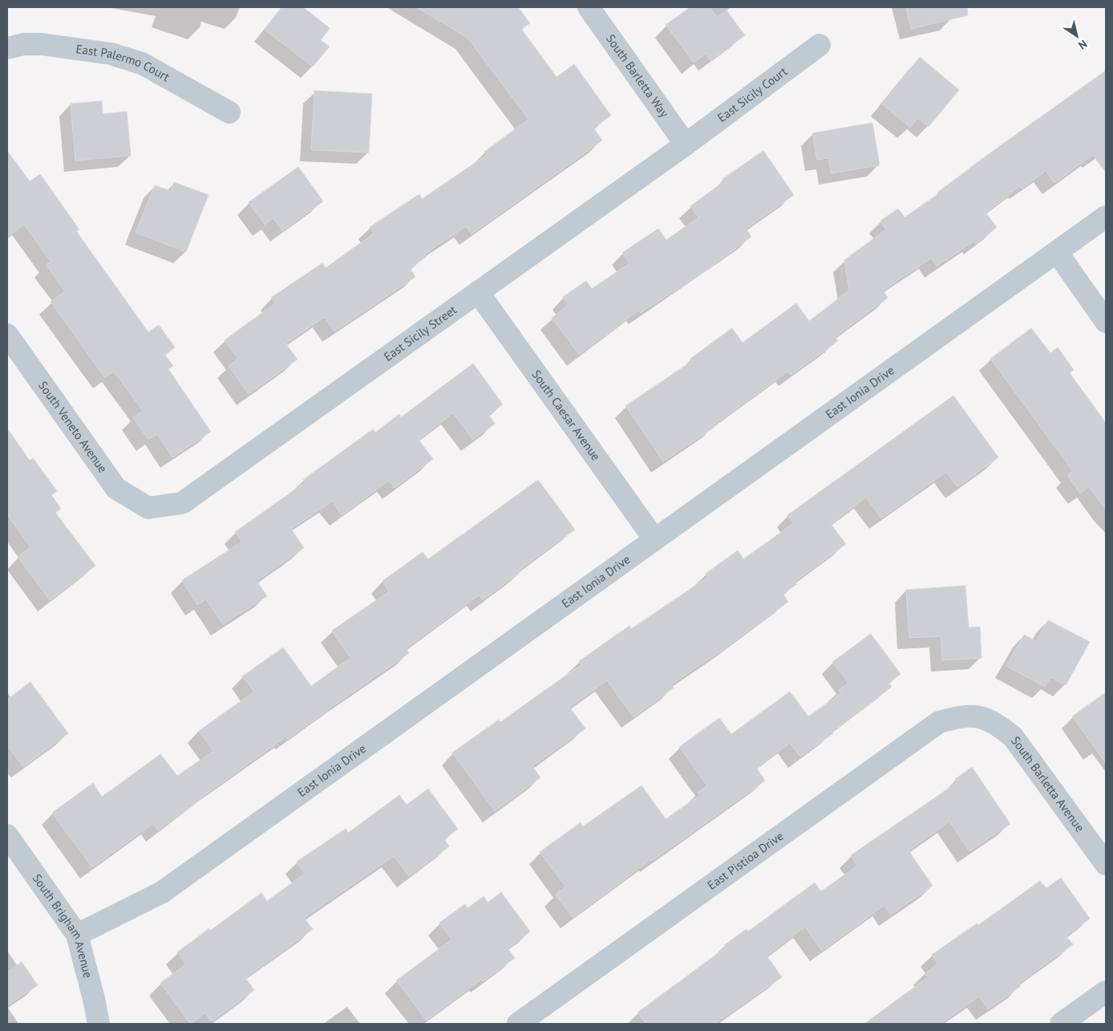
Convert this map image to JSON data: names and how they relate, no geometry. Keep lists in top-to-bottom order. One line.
{"streets":{"street":["East Palermo Court","South Barletta Way","East Sicily Court","East Sicily Street","East Ionia Drive","South Caesar Avenue","South Veneto Avenue","South Barletta Avenue","East Pistioa Drive","South Brigham Avenue"]},"crossings":[["South Barletta Way","East Sicily Court"],["South Barletta Way","East Sicily Street"],["East Sicily Court","East Sicily Street"],["East Sicily Street","South Caesar Avenue"],["East Sicily Street","South Veneto Avenue"],["East Ionia Drive","South Caesar Avenue"],["East Ionia Drive","South Brigham Avenue"],["South Barletta Avenue","East Pistioa Drive"]],"north":"bottom right"}
